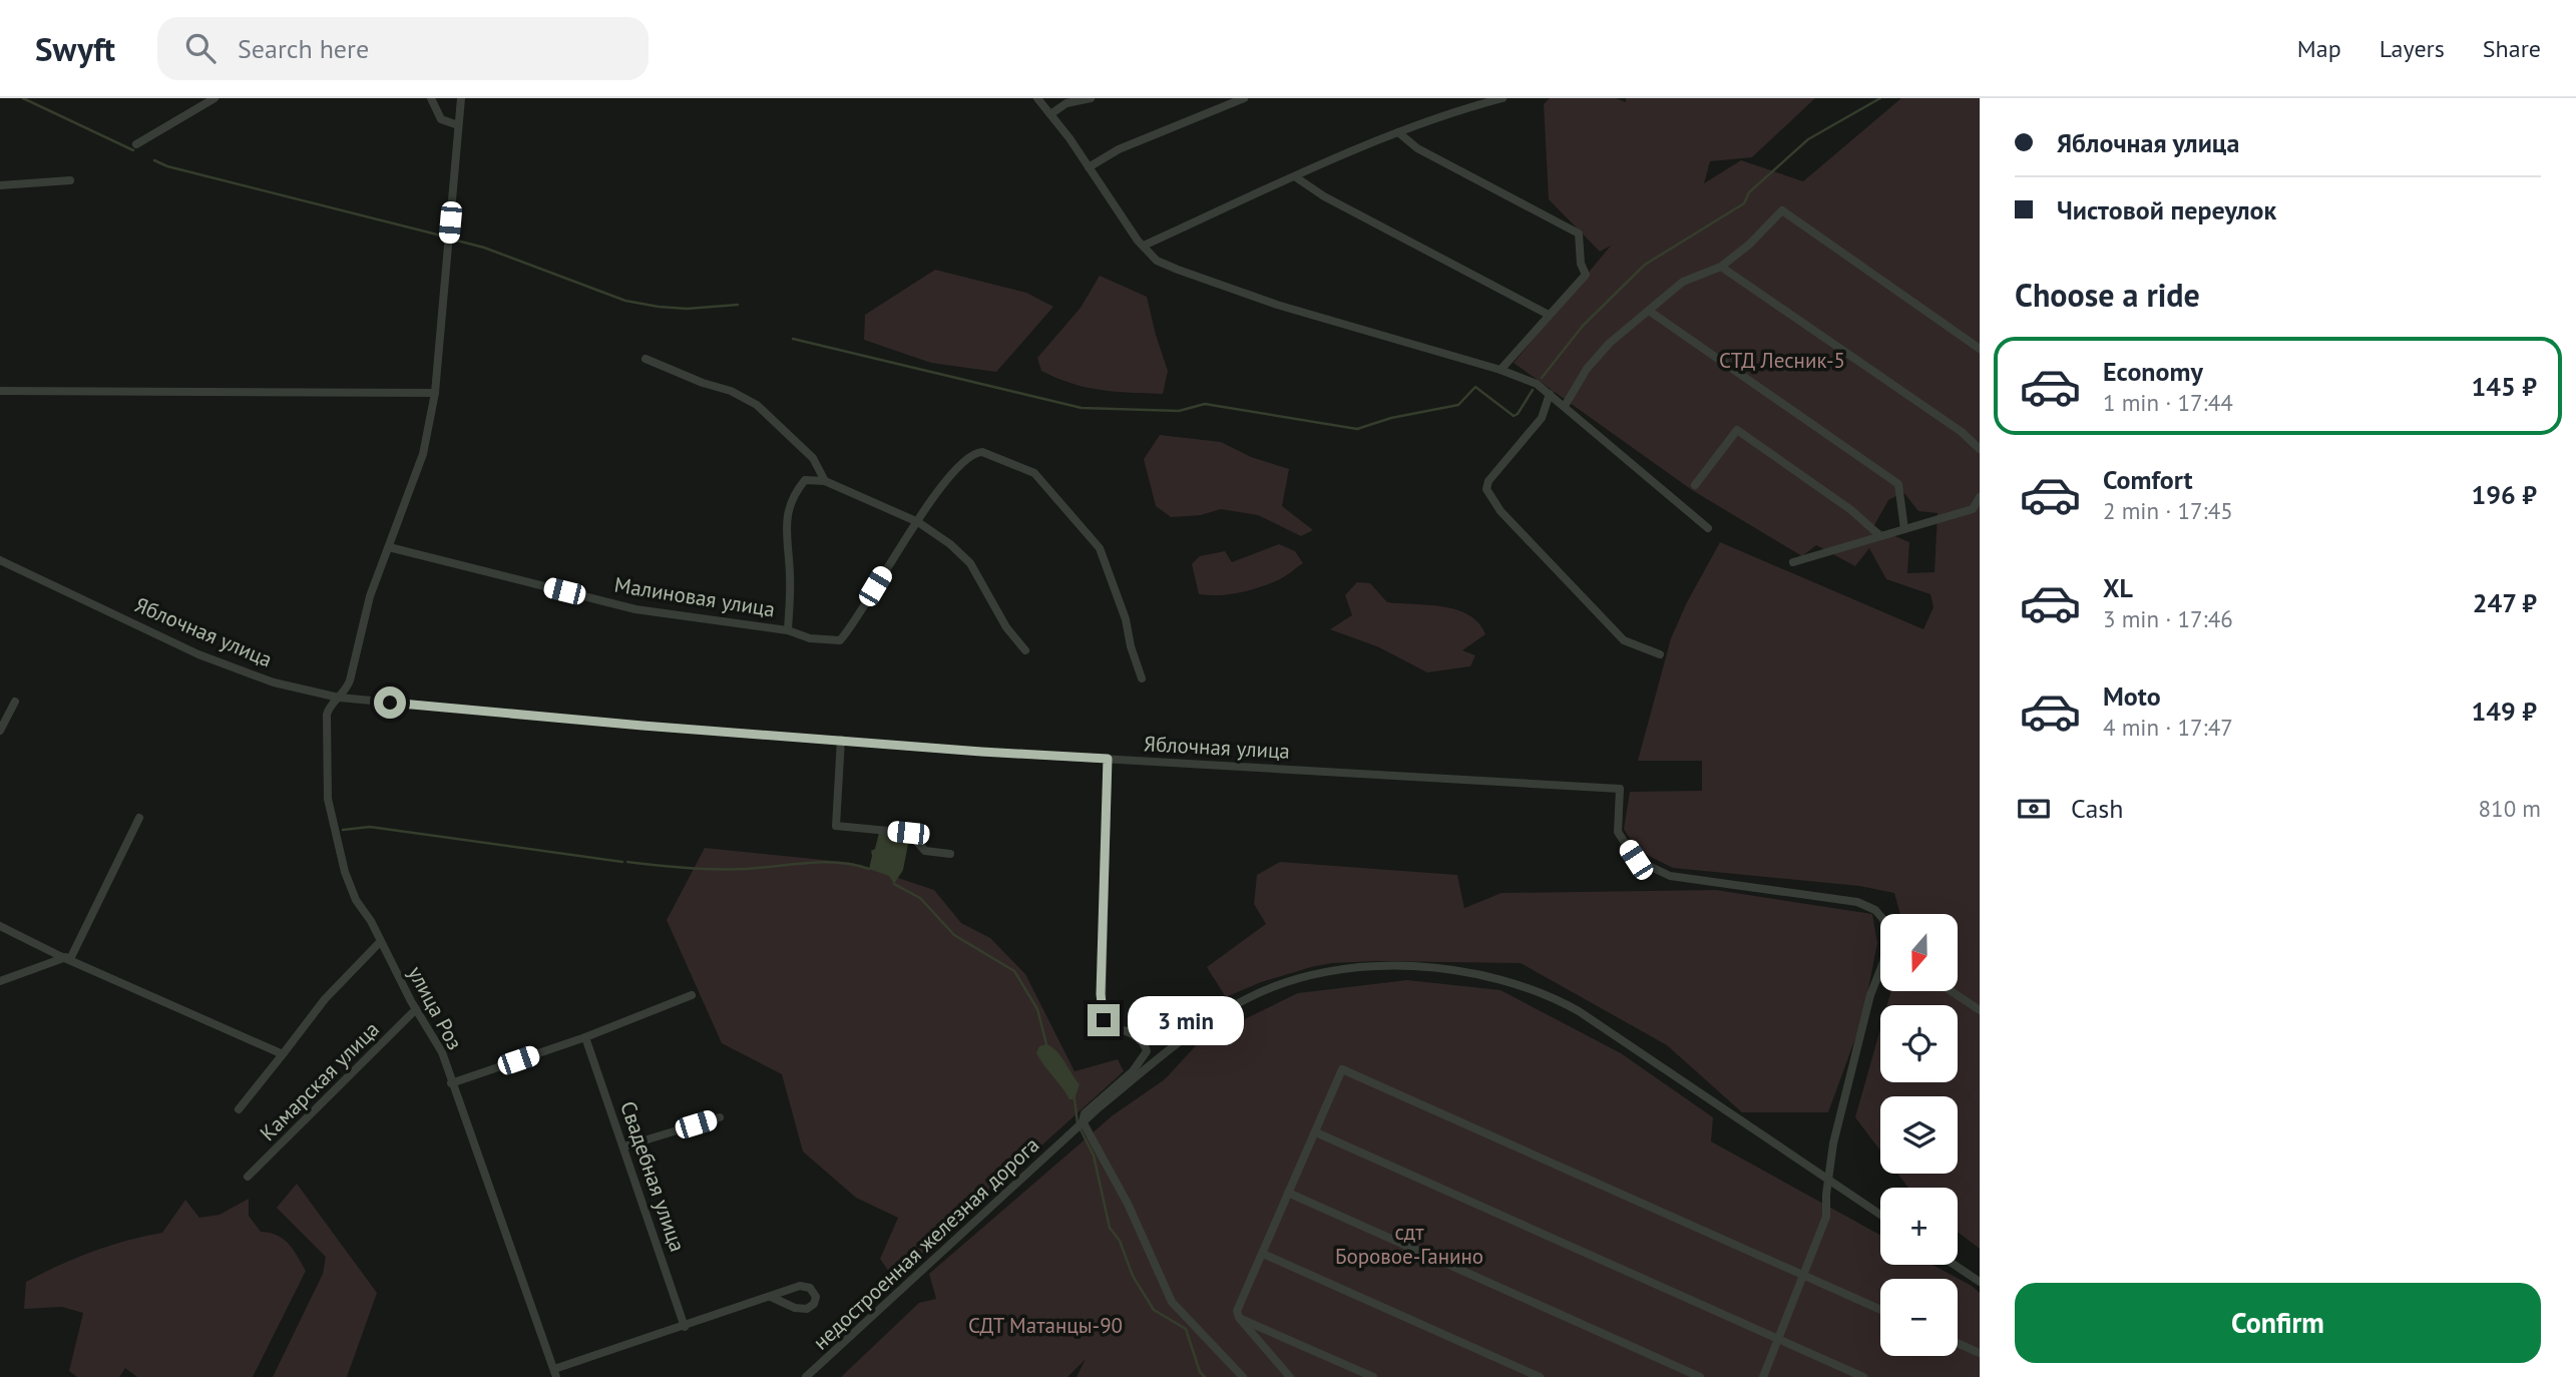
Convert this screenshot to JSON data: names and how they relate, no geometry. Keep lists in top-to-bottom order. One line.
{"streets":{"street":["Малиновая улица","Яблочная улица","улица Роз","Камарская улица","Свадебная улица","недостроенная железная дорога"]},"crossings":[["Малиновая улица","улица Роз"],["Яблочная улица","улица Роз"],["улица Роз","Камарская улица"]],"parks":["СТД Лесник-5","сдт Боровое-Ганино","СДТ Матанцы-90"],"north":"bottom","page":{"header":"Swyft","search":"Search here","nav":["Map","Layers","Share"],"banner":["Яблочная улица","Чистовой переулок"],"heading":"Choose a ride","list":[{"name":"Economy","note":"1 min · 17:44","value":"145 ₽"},{"name":"Comfort","note":"2 min · 17:45","value":"196 ₽"},{"name":"XL","note":"3 min · 17:46","value":"247 ₽"},{"name":"Moto","note":"4 min · 17:47","value":"149 ₽"}],"pay":["Cash","810 m"],"map_buttons":["+","−"],"bubble":"3 min","buttons":"Confirm"}}
